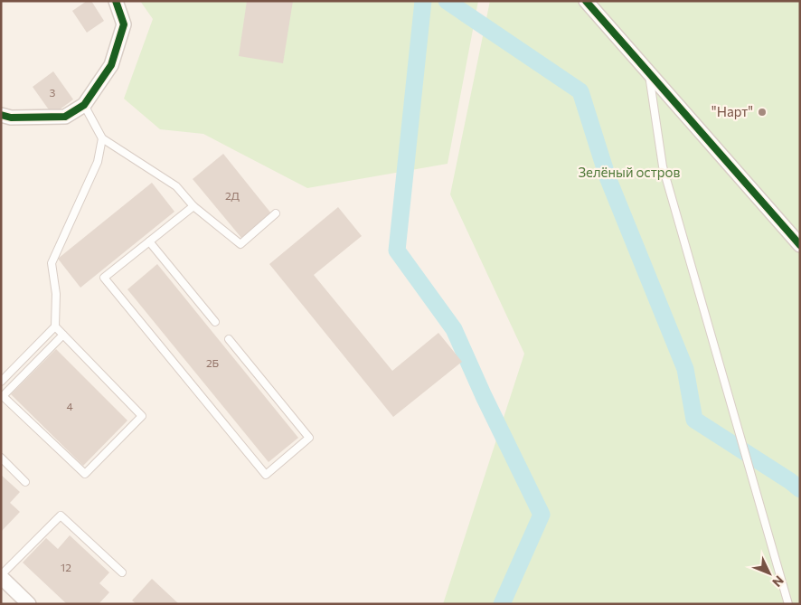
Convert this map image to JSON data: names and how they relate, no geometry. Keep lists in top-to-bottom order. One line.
{"parks":["Зелёный остров"],"places":["\"Нарт\""],"house_numbers":["3","2Д","2Б","4","12"],"north":"bottom right"}
